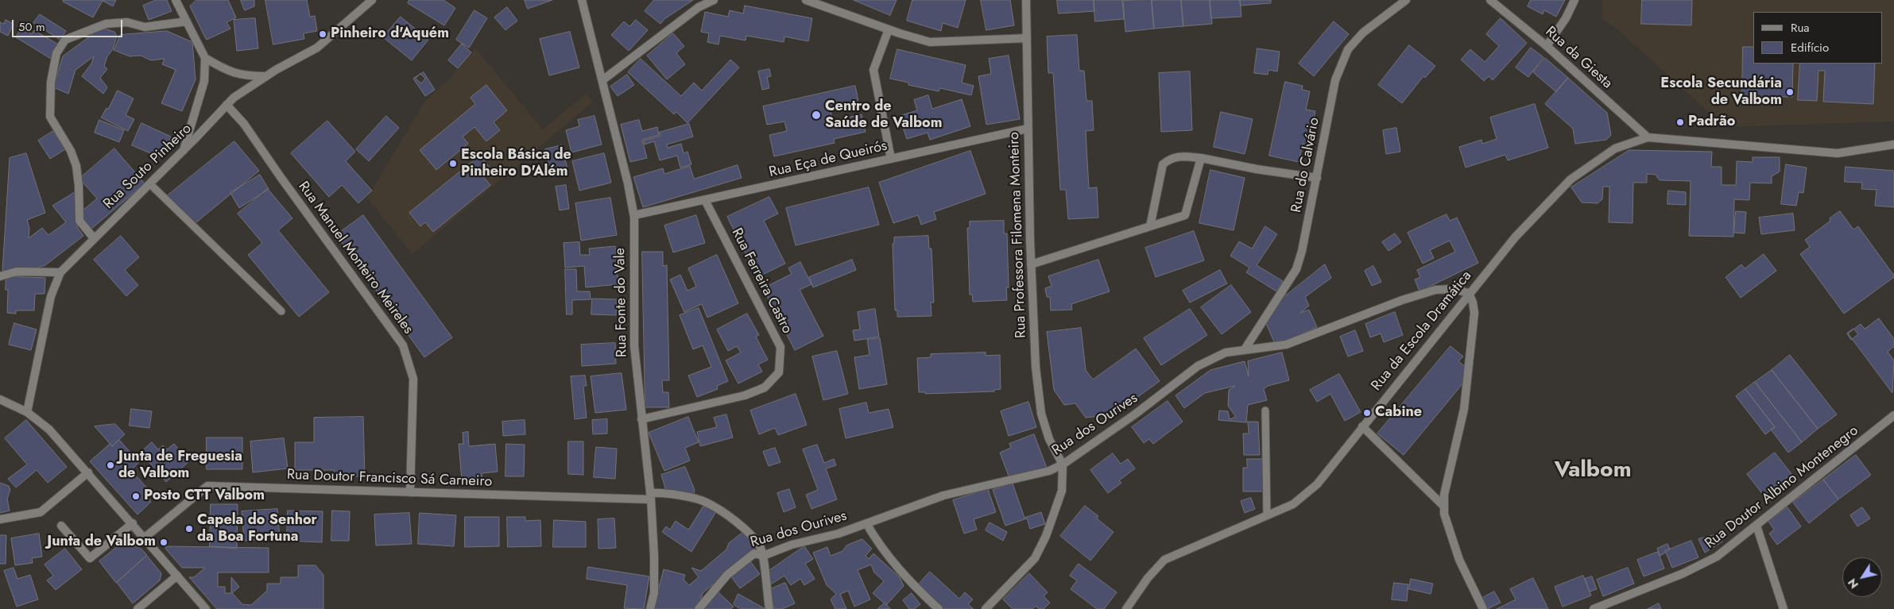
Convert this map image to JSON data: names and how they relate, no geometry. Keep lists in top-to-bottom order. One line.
{"streets":{"street":["Rua da Giesta","Rua Eça de Queirós","Rua do Calvário","Rua Souto Pinheiro","Rua Professora Filomena Monteiro","Rua Manuel Monteiro Meireles","Rua Ferreira Castro","Rua Fonte do Vale","Rua da Escola Dramática","Rua dos Ourives","Rua Doutor Francisco Sá Carneiro","Rua Doutor Albino Montenegro"]},"crossings":[["Rua da Giesta","Rua da Escola Dramática"],["Rua Eça de Queirós","Rua Professora Filomena Monteiro"],["Rua Eça de Queirós","Rua Ferreira Castro"],["Rua Eça de Queirós","Rua Fonte do Vale"],["Rua do Calvário","Rua dos Ourives"],["Rua Souto Pinheiro","Rua Manuel Monteiro Meireles"],["Rua Professora Filomena Monteiro","Rua dos Ourives"],["Rua Manuel Monteiro Meireles","Rua Doutor Francisco Sá Carneiro"],["Rua Ferreira Castro","Rua Fonte do Vale"],["Rua Fonte do Vale","Rua Doutor Francisco Sá Carneiro"],["Rua da Escola Dramática","Rua dos Ourives"],["Rua dos Ourives","Rua Doutor Francisco Sá Carneiro"]],"districts":["Valbom"],"places":["Pinheiro d'Aquém","Escola Secundária de Valbom","Centro de Saúde de Valbom","Padrão","Escola Básica de Pinheiro D'Além","Cabine","Junta de Freguesia de Valbom","Posto CTT Valbom","Capela do Senhor da Boa Fortuna","Junta de Valbom"],"legend":["Rua","Edifício"],"scale_bar":"50 m","north":"bottom left"}
